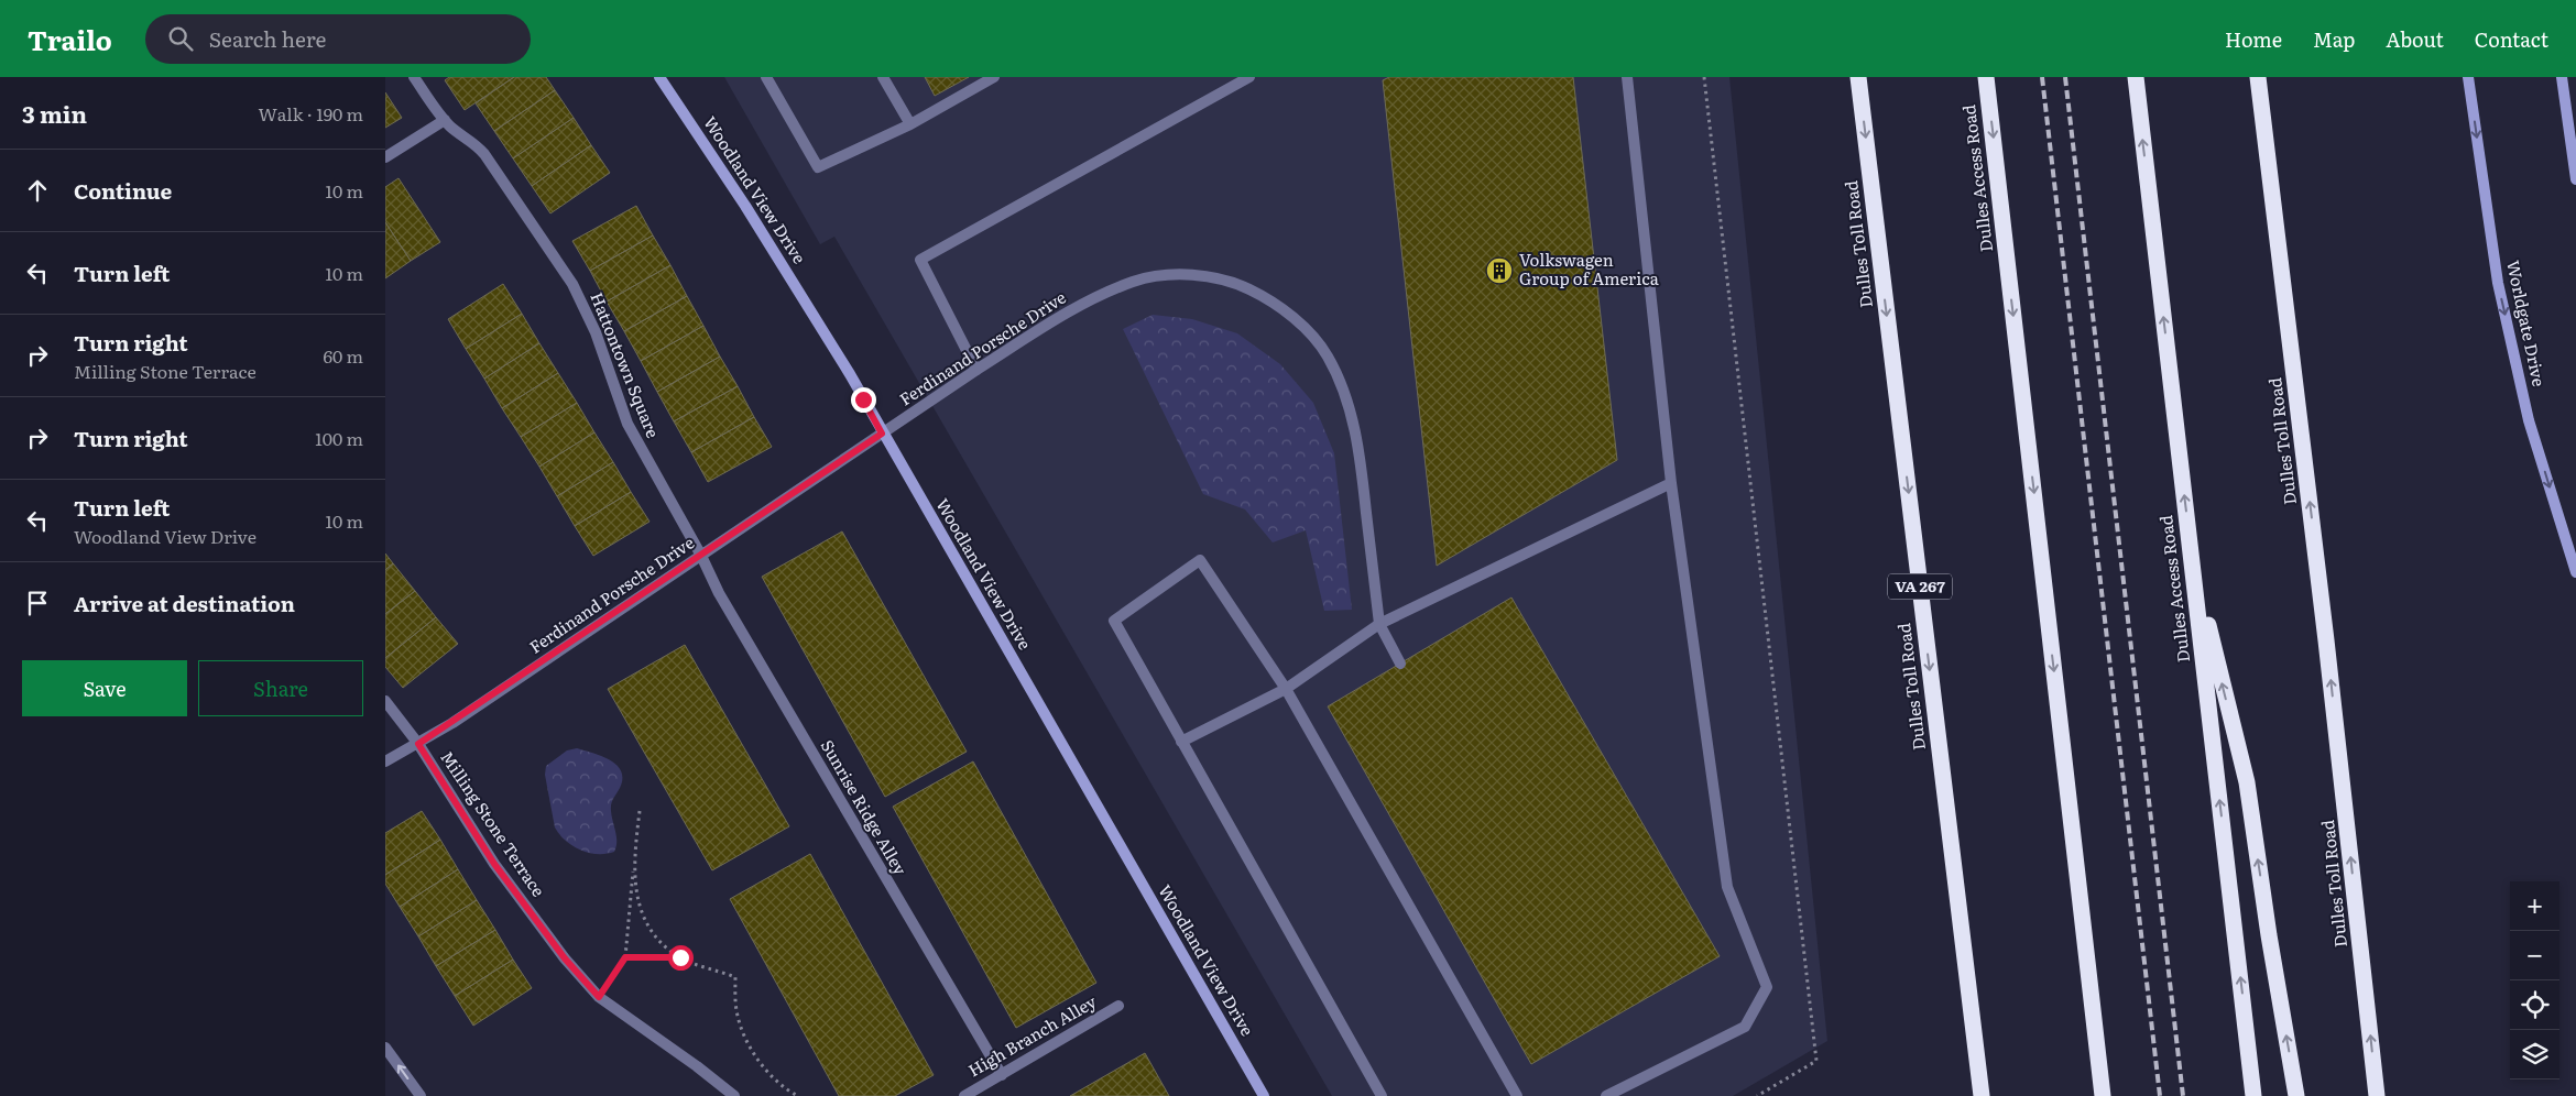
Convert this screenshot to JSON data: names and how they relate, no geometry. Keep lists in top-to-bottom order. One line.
{"streets":{"highway":["Dulles Access Road","Dulles Toll Road","VA 267"],"street":["Woodland View Drive","Worldgate Drive","Ferdinand Porsche Drive","Hattontown Square","Sunrise Ridge Alley","Milling Stone Terrace","High Branch Alley"]},"crossings":[["Woodland View Drive","Ferdinand Porsche Drive"],["Ferdinand Porsche Drive","Hattontown Square"],["Ferdinand Porsche Drive","Sunrise Ridge Alley"],["Ferdinand Porsche Drive","Milling Stone Terrace"],["Hattontown Square","Sunrise Ridge Alley"],["Sunrise Ridge Alley","High Branch Alley"]],"one_way":["Worldgate Drive"],"places":{"building":["Volkswagen Group of America"]},"page":{"header":"Trailo","search":"Search here","nav":["Home","Map","About","Contact"],"heading":["3 min","Walk · 190 m"],"list":[["Continue","10 m"],["Turn left","10 m"],["Turn right","Milling Stone Terrace","60 m"],["Turn right","100 m"],["Turn left","Woodland View Drive","10 m"],"Arrive at destination"],"buttons":["Save","Share"],"map_buttons":["+","−"]}}
